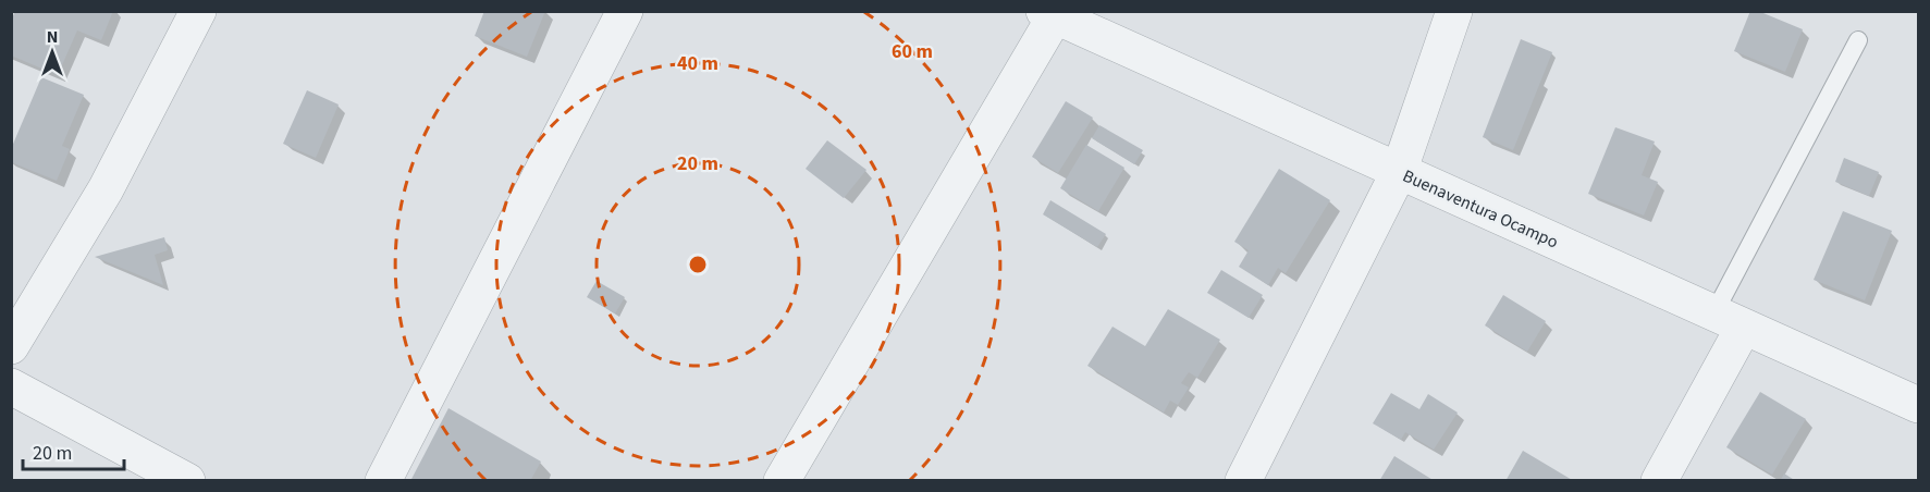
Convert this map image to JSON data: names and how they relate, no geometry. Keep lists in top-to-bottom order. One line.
{"streets":{"street":["Buenaventura Ocampo"]},"scale_bar":"20 m","north":"top","rings":["60 m","40 m","20 m"]}
